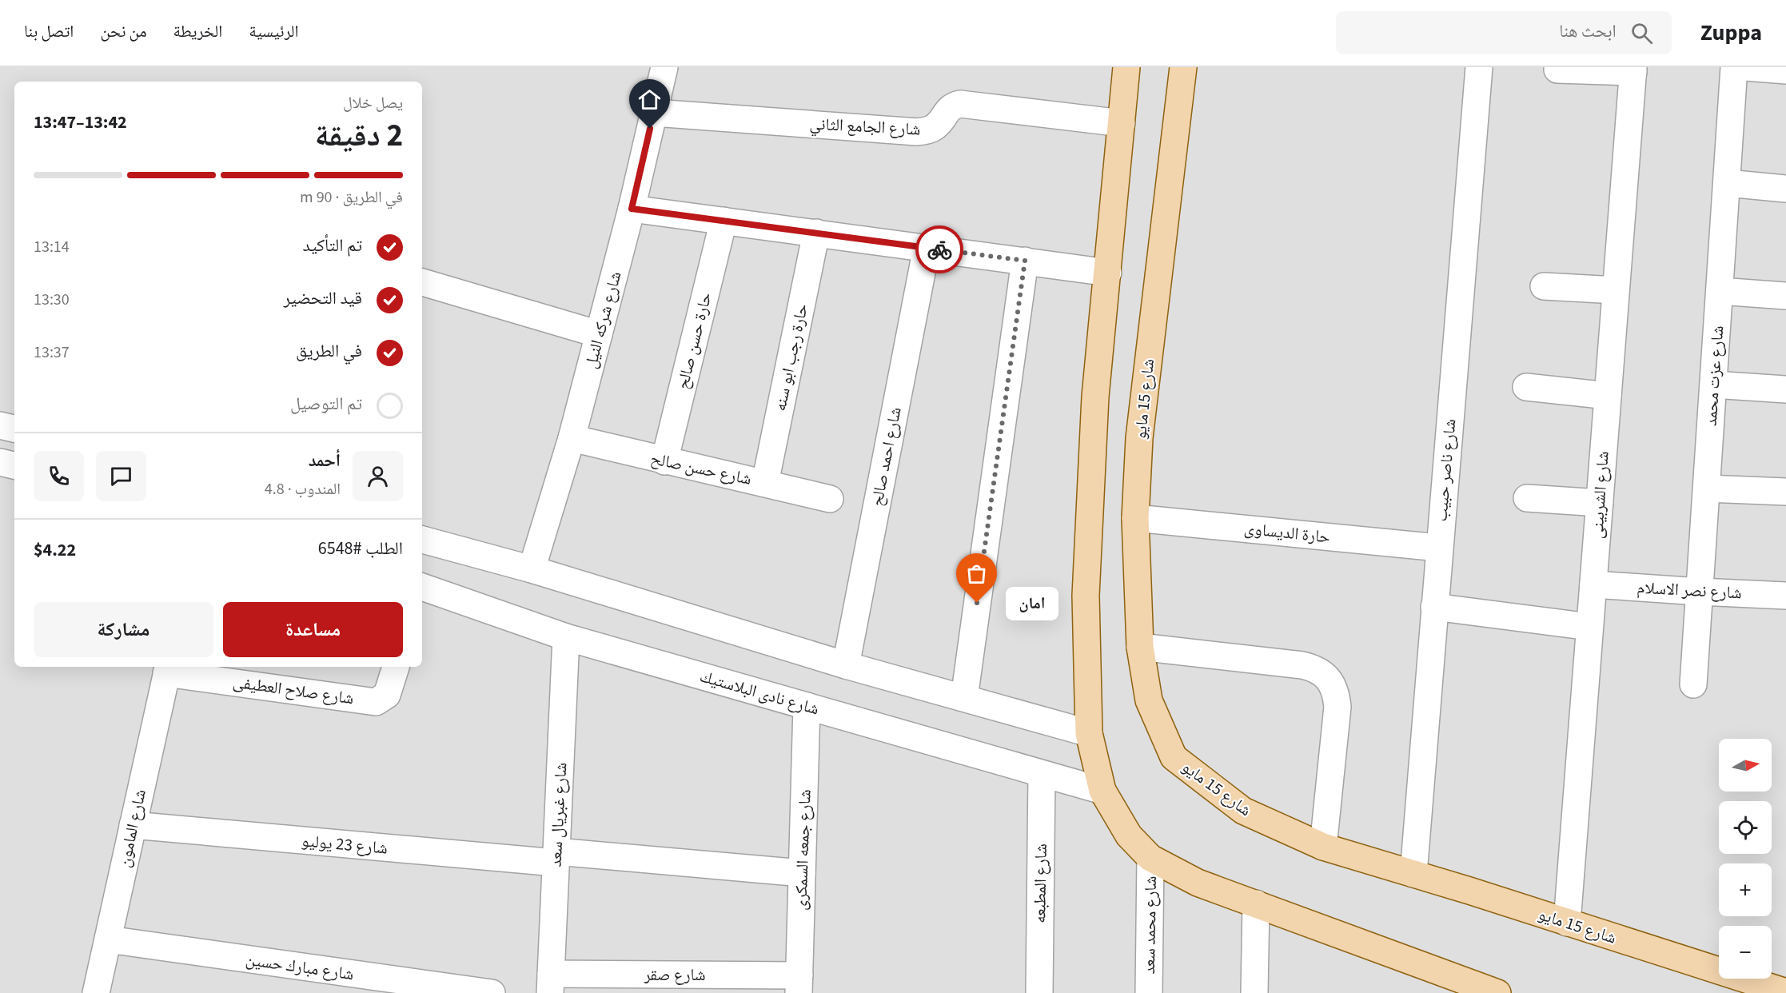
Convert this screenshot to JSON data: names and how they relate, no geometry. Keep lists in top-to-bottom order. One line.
{"streets":{"main road":["شارع 15 مايو"],"street":["شارع الجامع الثاني","شارع شركه النيل","حارة حسن صالح","حارة رجب ابو سنه","شارع عزت محمد","شارع احمد صالح","شارع حسن صالح","شارع ناصر حبيب","شارع الشربينى","حارة الديساوى","شارع نصر الاسلام","شارع صلاح العطيفى","شارع نادى البلاستيك","شارع غبريال سعد","شارع المامون","شارع 23 يوليو","شارع جمعه السمكرى","شارع المطبعه","شارع محمد سعد","شارع مبارك حسين","شارع صقر"]},"crossings":[["شارع الجامع الثاني","شارع شركه النيل"],["شارع شركه النيل","شارع حسن صالح"],["حارة حسن صالح","شارع حسن صالح"],["حارة رجب ابو سنه","شارع حسن صالح"],["شارع عزت محمد","شارع نصر الاسلام"],["شارع 15 مايو","شارع ناصر حبيب"],["شارع 15 مايو","شارع الشربينى"],["شارع 15 مايو","حارة الديساوى"],["شارع ناصر حبيب","حارة الديساوى"],["شارع الشربينى","شارع نصر الاسلام"],["شارع صلاح العطيفى","شارع المامون"],["شارع نادى البلاستيك","شارع غبريال سعد"],["شارع نادى البلاستيك","شارع جمعه السمكرى"],["شارع نادى البلاستيك","شارع المطبعه"],["شارع غبريال سعد","شارع 23 يوليو"],["شارع غبريال سعد","شارع صقر"],["شارع المامون","شارع 23 يوليو"],["شارع المامون","شارع مبارك حسين"],["شارع 23 يوليو","شارع جمعه السمكرى"],["شارع جمعه السمكرى","شارع صقر"]],"places":["امان"],"north":"right","page":{"header":"Zuppa","search":"ابحث هنا","nav":["الرئيسية","الخريطة","من نحن","اتصل بنا"],"heading":["2 دقيقة","يصل خلال","13:42–13:47"],"panel":["أحمد","المندوب · 4.8","الطلب #6548","$4.22"],"bar":"في الطريق · 90 m","list":[["تم التأكيد","13:14"],["قيد التحضير","13:30"],["في الطريق","13:37"],"تم التوصيل"],"bubble":"امان","buttons":["مساعدة","مشاركة"],"map_buttons":["+","−"]}}
